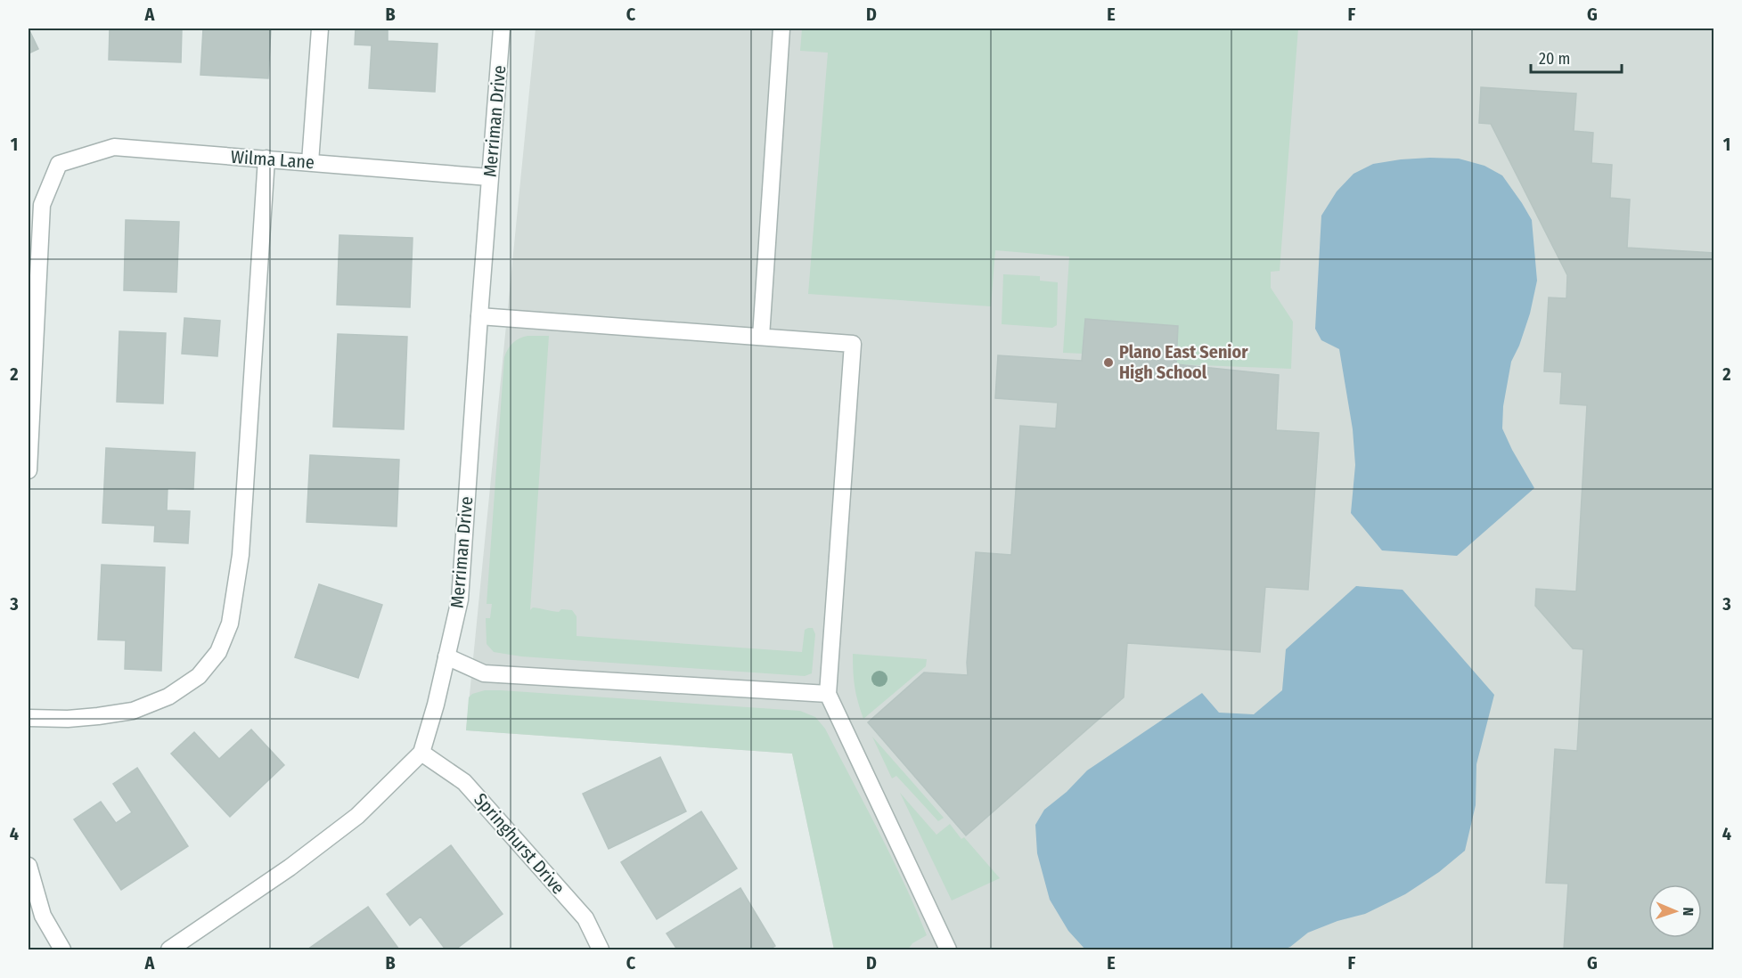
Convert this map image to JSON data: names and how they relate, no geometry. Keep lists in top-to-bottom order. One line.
{"streets":{"street":["Merriman Drive","Wilma Lane","Springhurst Drive"]},"crossings":[["Merriman Drive","Wilma Lane"],["Merriman Drive","Springhurst Drive"]],"places":["Plano East Senior High School"],"scale_bar":"20 m","north":"right","grid":{"columns":["A","B","C","D","E","F","G"],"rows":["1","2","3","4"]}}
